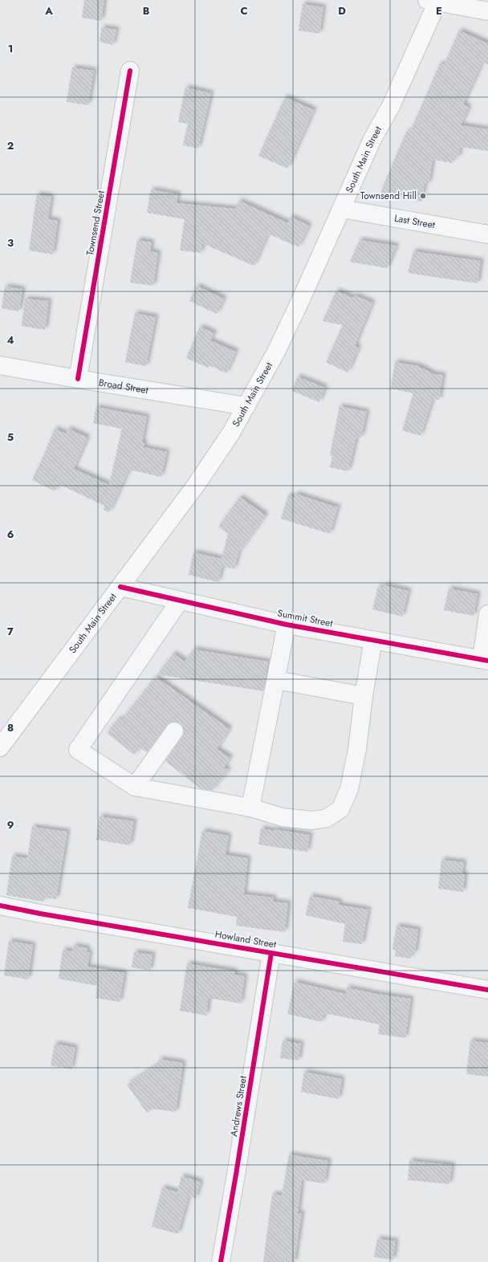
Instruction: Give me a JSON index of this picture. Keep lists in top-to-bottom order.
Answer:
{
  "streets": {
    "main road": ["South Main Street"],
    "street": [
      "Last Street",
      "Townsend Street",
      "Broad Street",
      "Summit Street",
      "Howland Street",
      "Andrews Street"
    ]
  },
  "crossings": [
    ["South Main Street", "Last Street"],
    ["South Main Street", "Broad Street"],
    ["South Main Street", "Summit Street"],
    ["Townsend Street", "Broad Street"],
    ["Howland Street", "Andrews Street"]
  ],
  "places": ["Townsend Hill"],
  "grid": {
    "columns": [
      "A",
      "B",
      "C",
      "D",
      "E"
    ],
    "rows": [
      "1",
      "2",
      "3",
      "4",
      "5",
      "6",
      "7",
      "8",
      "9"
    ]
  }
}
